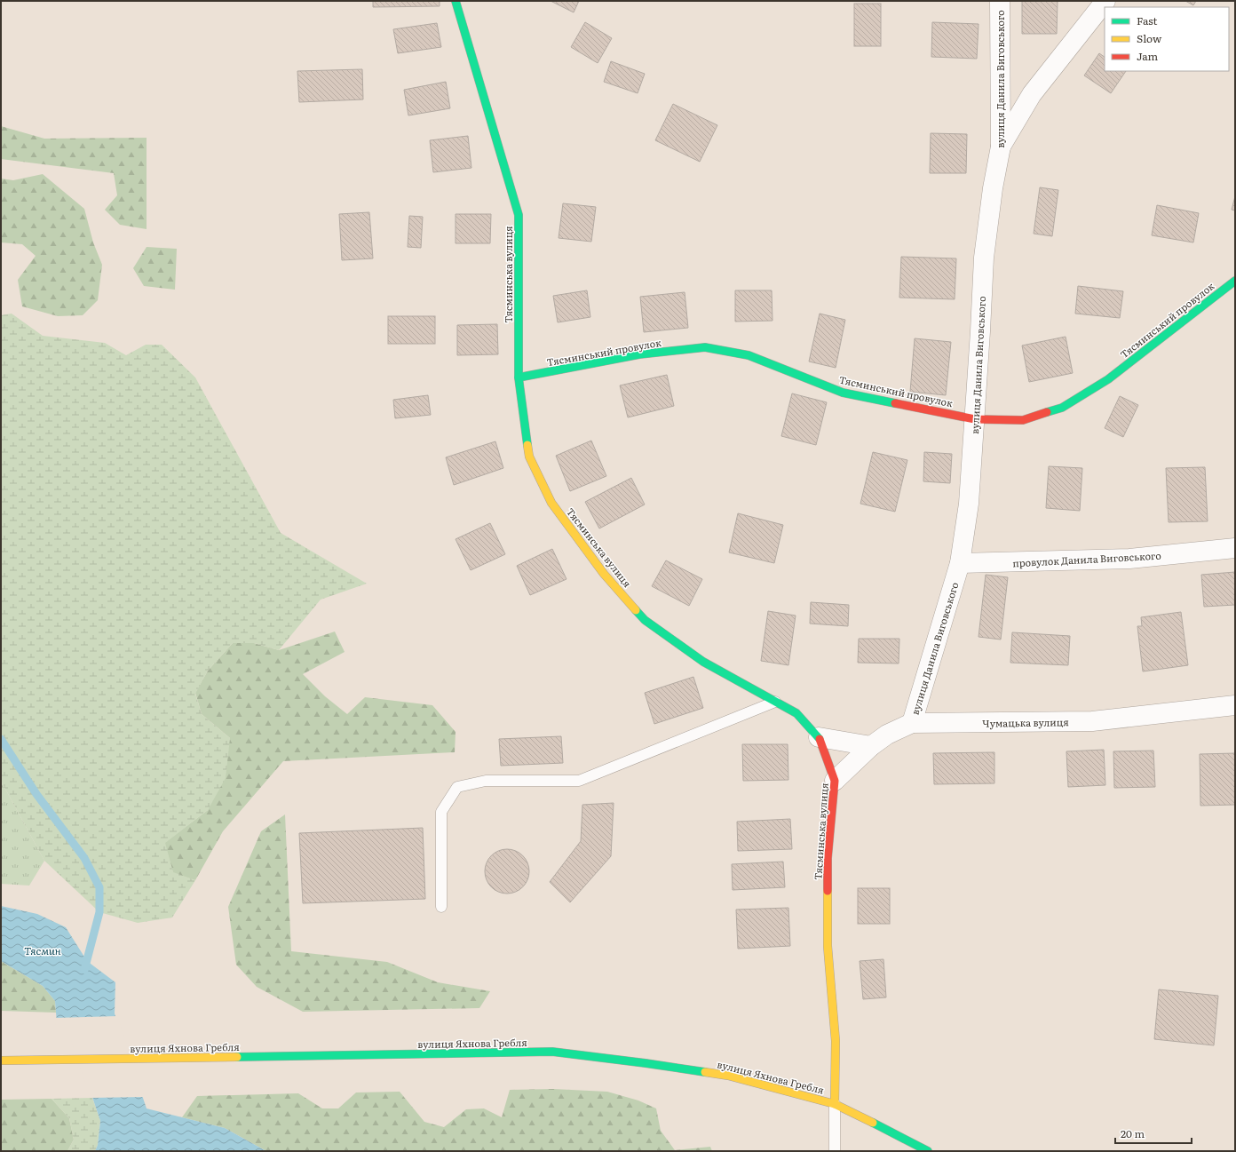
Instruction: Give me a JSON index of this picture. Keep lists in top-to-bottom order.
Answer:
{
  "streets": {
    "street": [
      "вулиця Данила Виговського",
      "Тясминська вулиця",
      "Тясминський провулок",
      "провулок Данила Виговського",
      "Чумацька вулиця",
      "вулиця Яхнова Гребля"
    ]
  },
  "crossings": [
    ["вулиця Данила Виговського", "Тясминський провулок"],
    ["вулиця Данила Виговського", "провулок Данила Виговського"],
    ["вулиця Данила Виговського", "Чумацька вулиця"],
    ["Тясминська вулиця", "Тясминський провулок"],
    ["Тясминська вулиця", "Чумацька вулиця"],
    ["Тясминська вулиця", "вулиця Яхнова Гребля"]
  ],
  "water": ["Тясмин"],
  "legend": ["Fast", "Slow", "Jam"],
  "scale_bar": "20 m"
}
